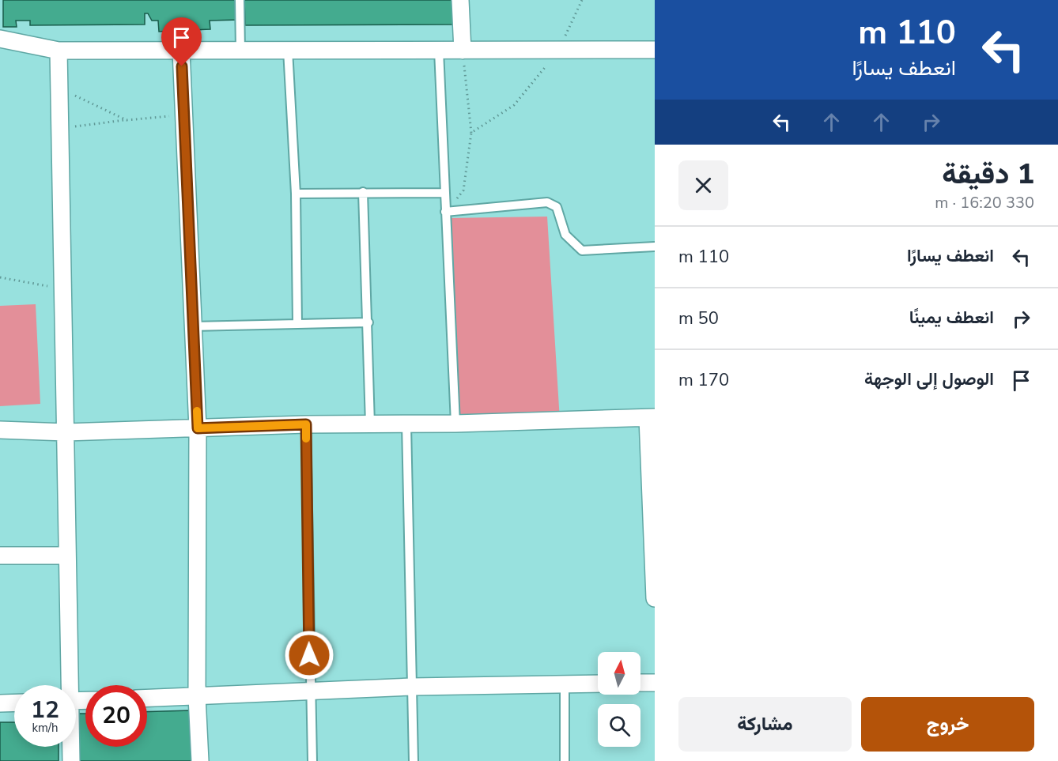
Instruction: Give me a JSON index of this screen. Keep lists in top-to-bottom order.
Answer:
{
  "north": "top",
  "page": {
    "turn": ["110 m", "انعطف يسارًا"],
    "heading": ["1 دقيقة", "330 m · 16:20"],
    "list": [
      {
        "name": "انعطف يسارًا",
        "value": "110 m"
      },
      {
        "name": "انعطف يمينًا",
        "value": "50 m"
      },
      {
        "name": "الوصول إلى الوجهة",
        "value": "170 m"
      }
    ],
    "speed": "12 km/h",
    "limit": "20",
    "buttons": ["خروج", "مشاركة"]
  }
}
